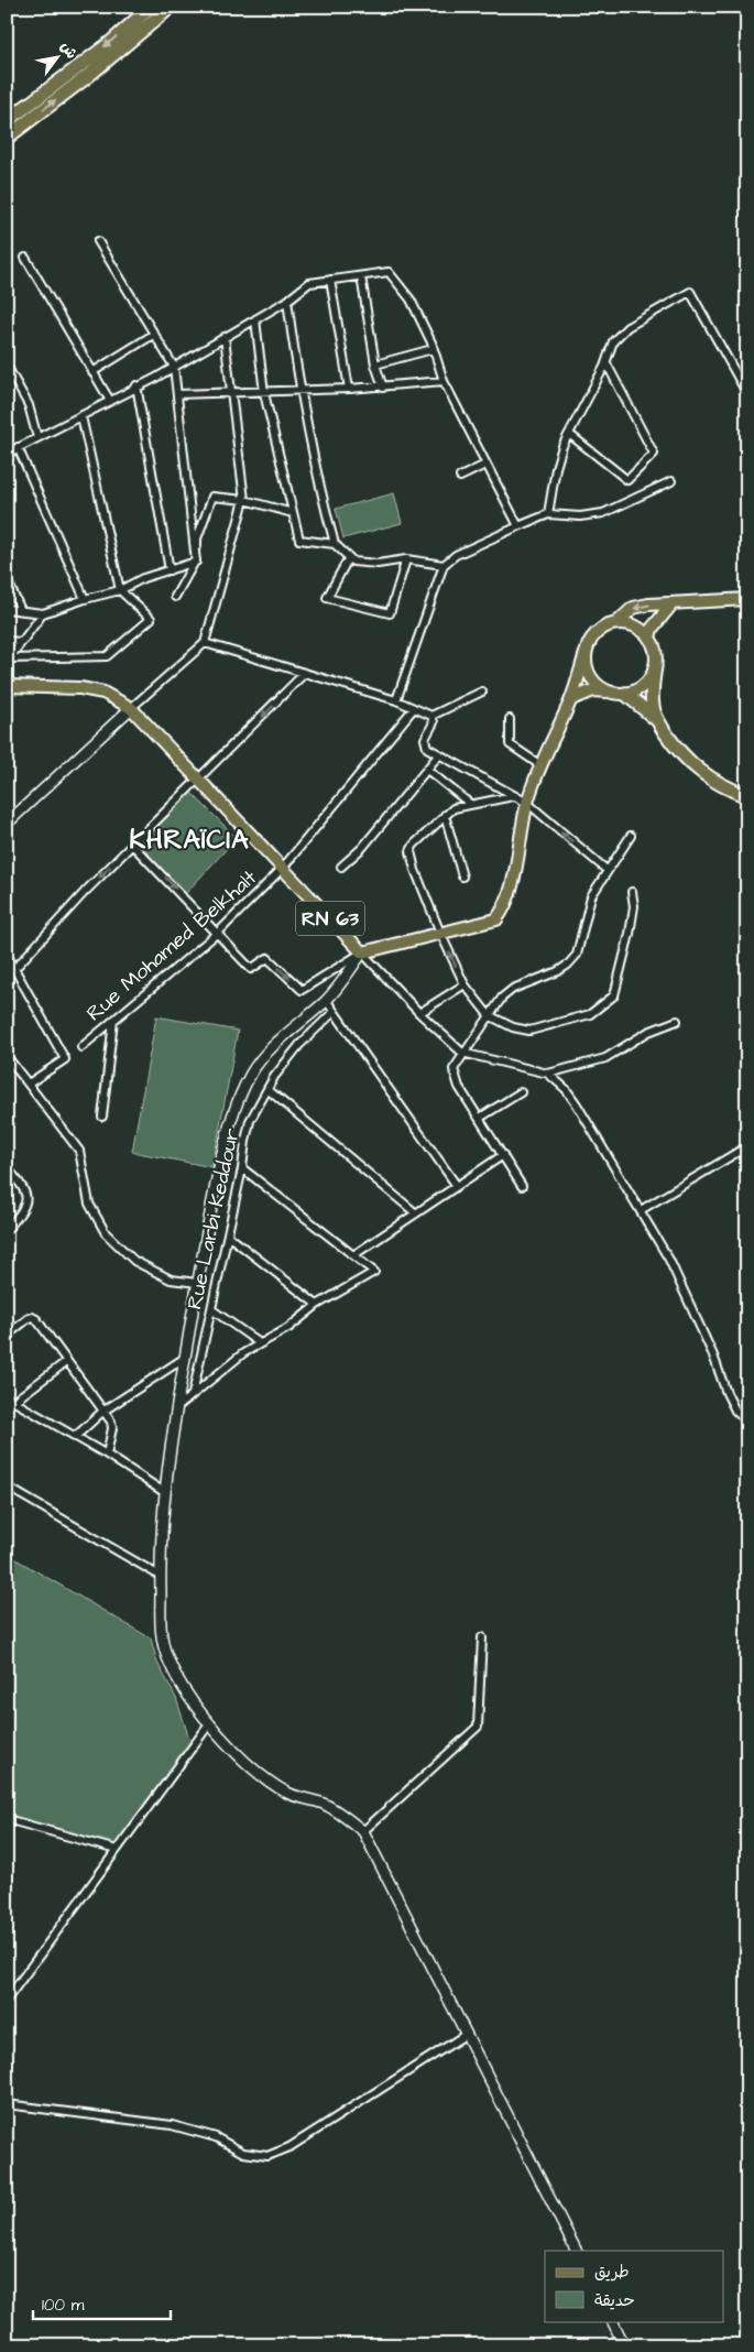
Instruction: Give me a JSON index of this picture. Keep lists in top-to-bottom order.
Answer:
{
  "streets": {
    "main road": ["RN 63"],
    "street": ["Rue Mohamed Belkhalt", "Rue Larbi Keddour"]
  },
  "crossings": [
    ["RN 63", "Rue Mohamed Belkhalt"]
  ],
  "districts": ["KHRAÏCIA"],
  "legend": ["طريق", "حديقة"],
  "scale_bar": "100 m",
  "north": "top right"
}
